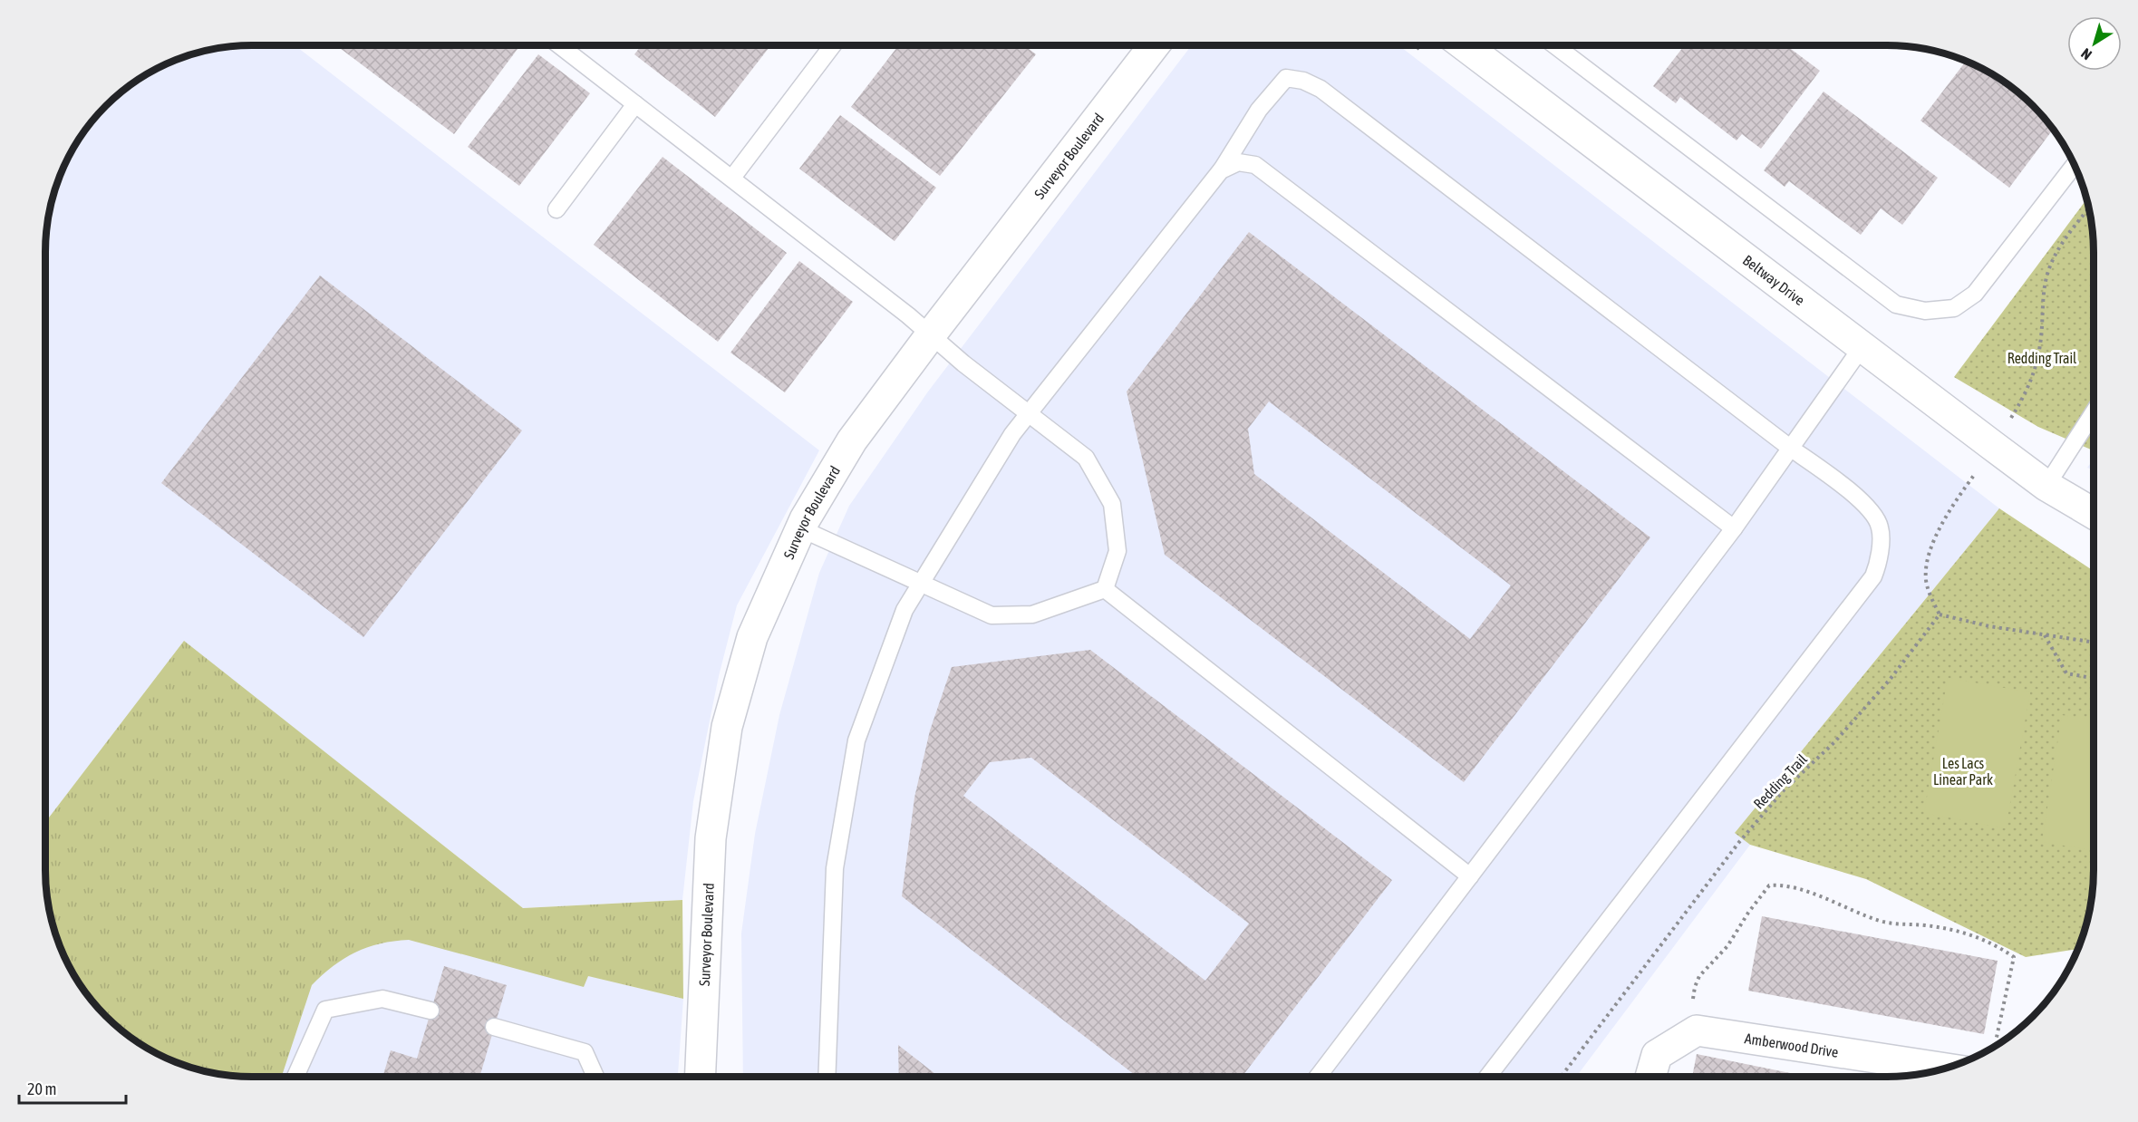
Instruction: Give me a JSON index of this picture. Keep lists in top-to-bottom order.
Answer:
{
  "streets": {
    "street": ["Surveyor Boulevard", "Beltway Drive", "Amberwood Drive"],
    "path": ["Redding Trail"]
  },
  "parks": ["Redding Trail", "Les Lacs Linear Park"],
  "scale_bar": "20 m",
  "north": "bottom left"
}
